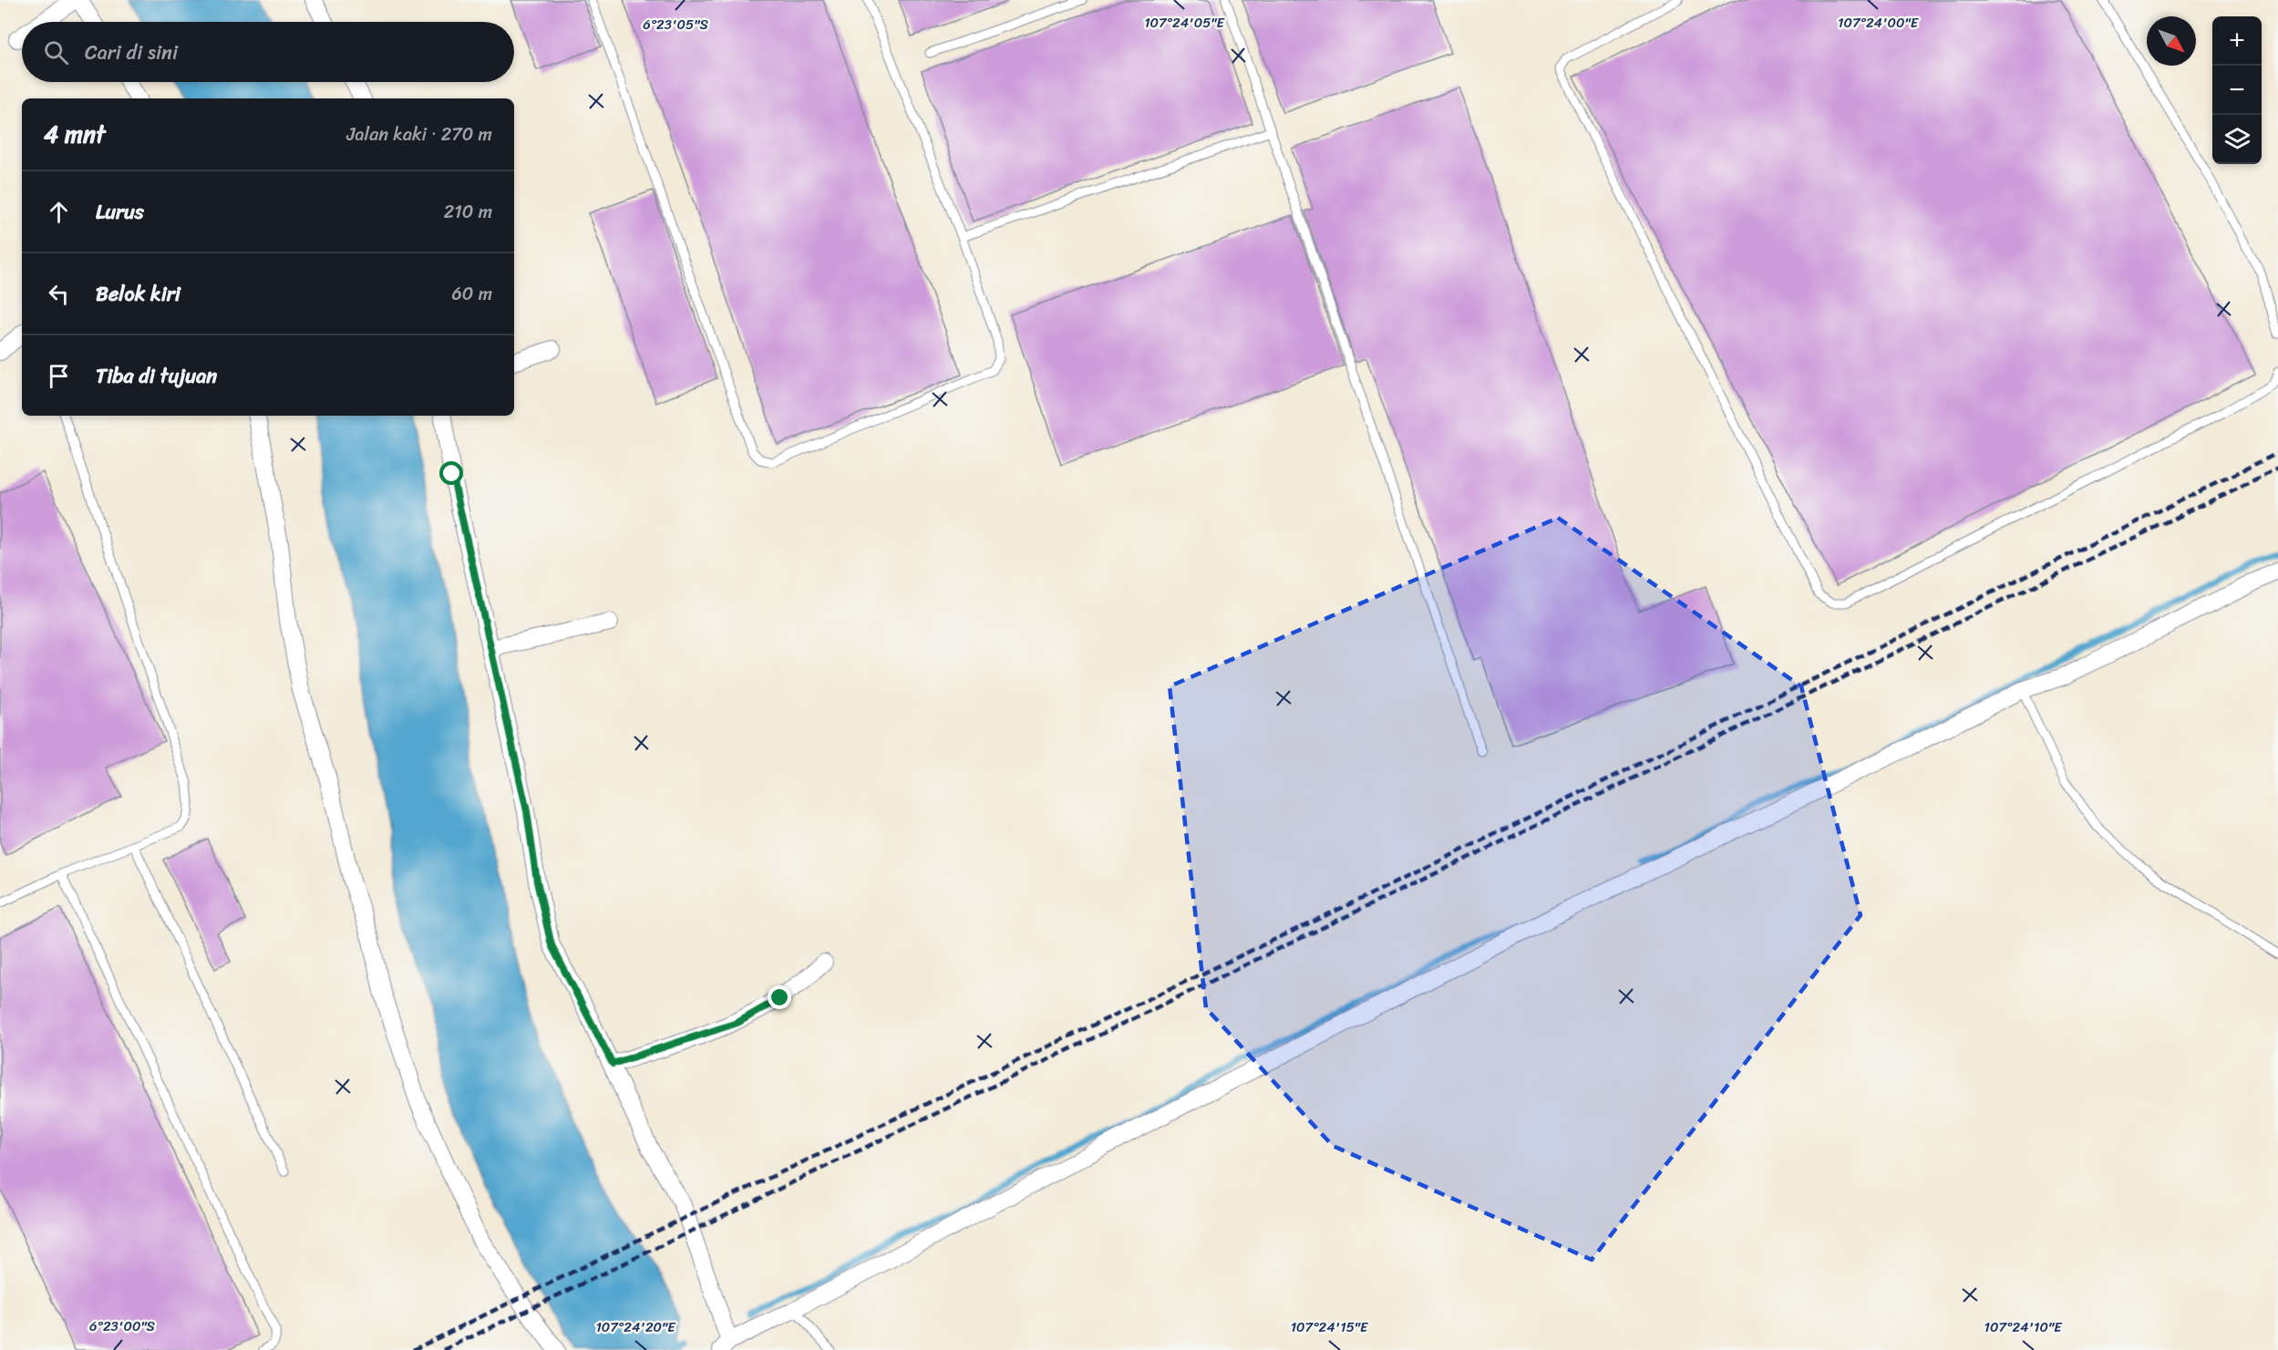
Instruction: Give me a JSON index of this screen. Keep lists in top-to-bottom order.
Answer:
{
  "north": "bottom right",
  "page": {
    "map_buttons": ["+", "−"],
    "search": "Cari di sini",
    "heading": ["4 mnt", "Jalan kaki · 270 m"],
    "list": [
      ["Lurus", "210 m"],
      ["Belok kiri", "60 m"],
      "Tiba di tujuan"
    ]
  },
  "coordinates": [
    "107°24'05\"E",
    "107°24'00\"E",
    "6°23'05\"S",
    "6°23'00\"S",
    "107°24'20\"E",
    "107°24'15\"E",
    "107°24'10\"E"
  ]
}
